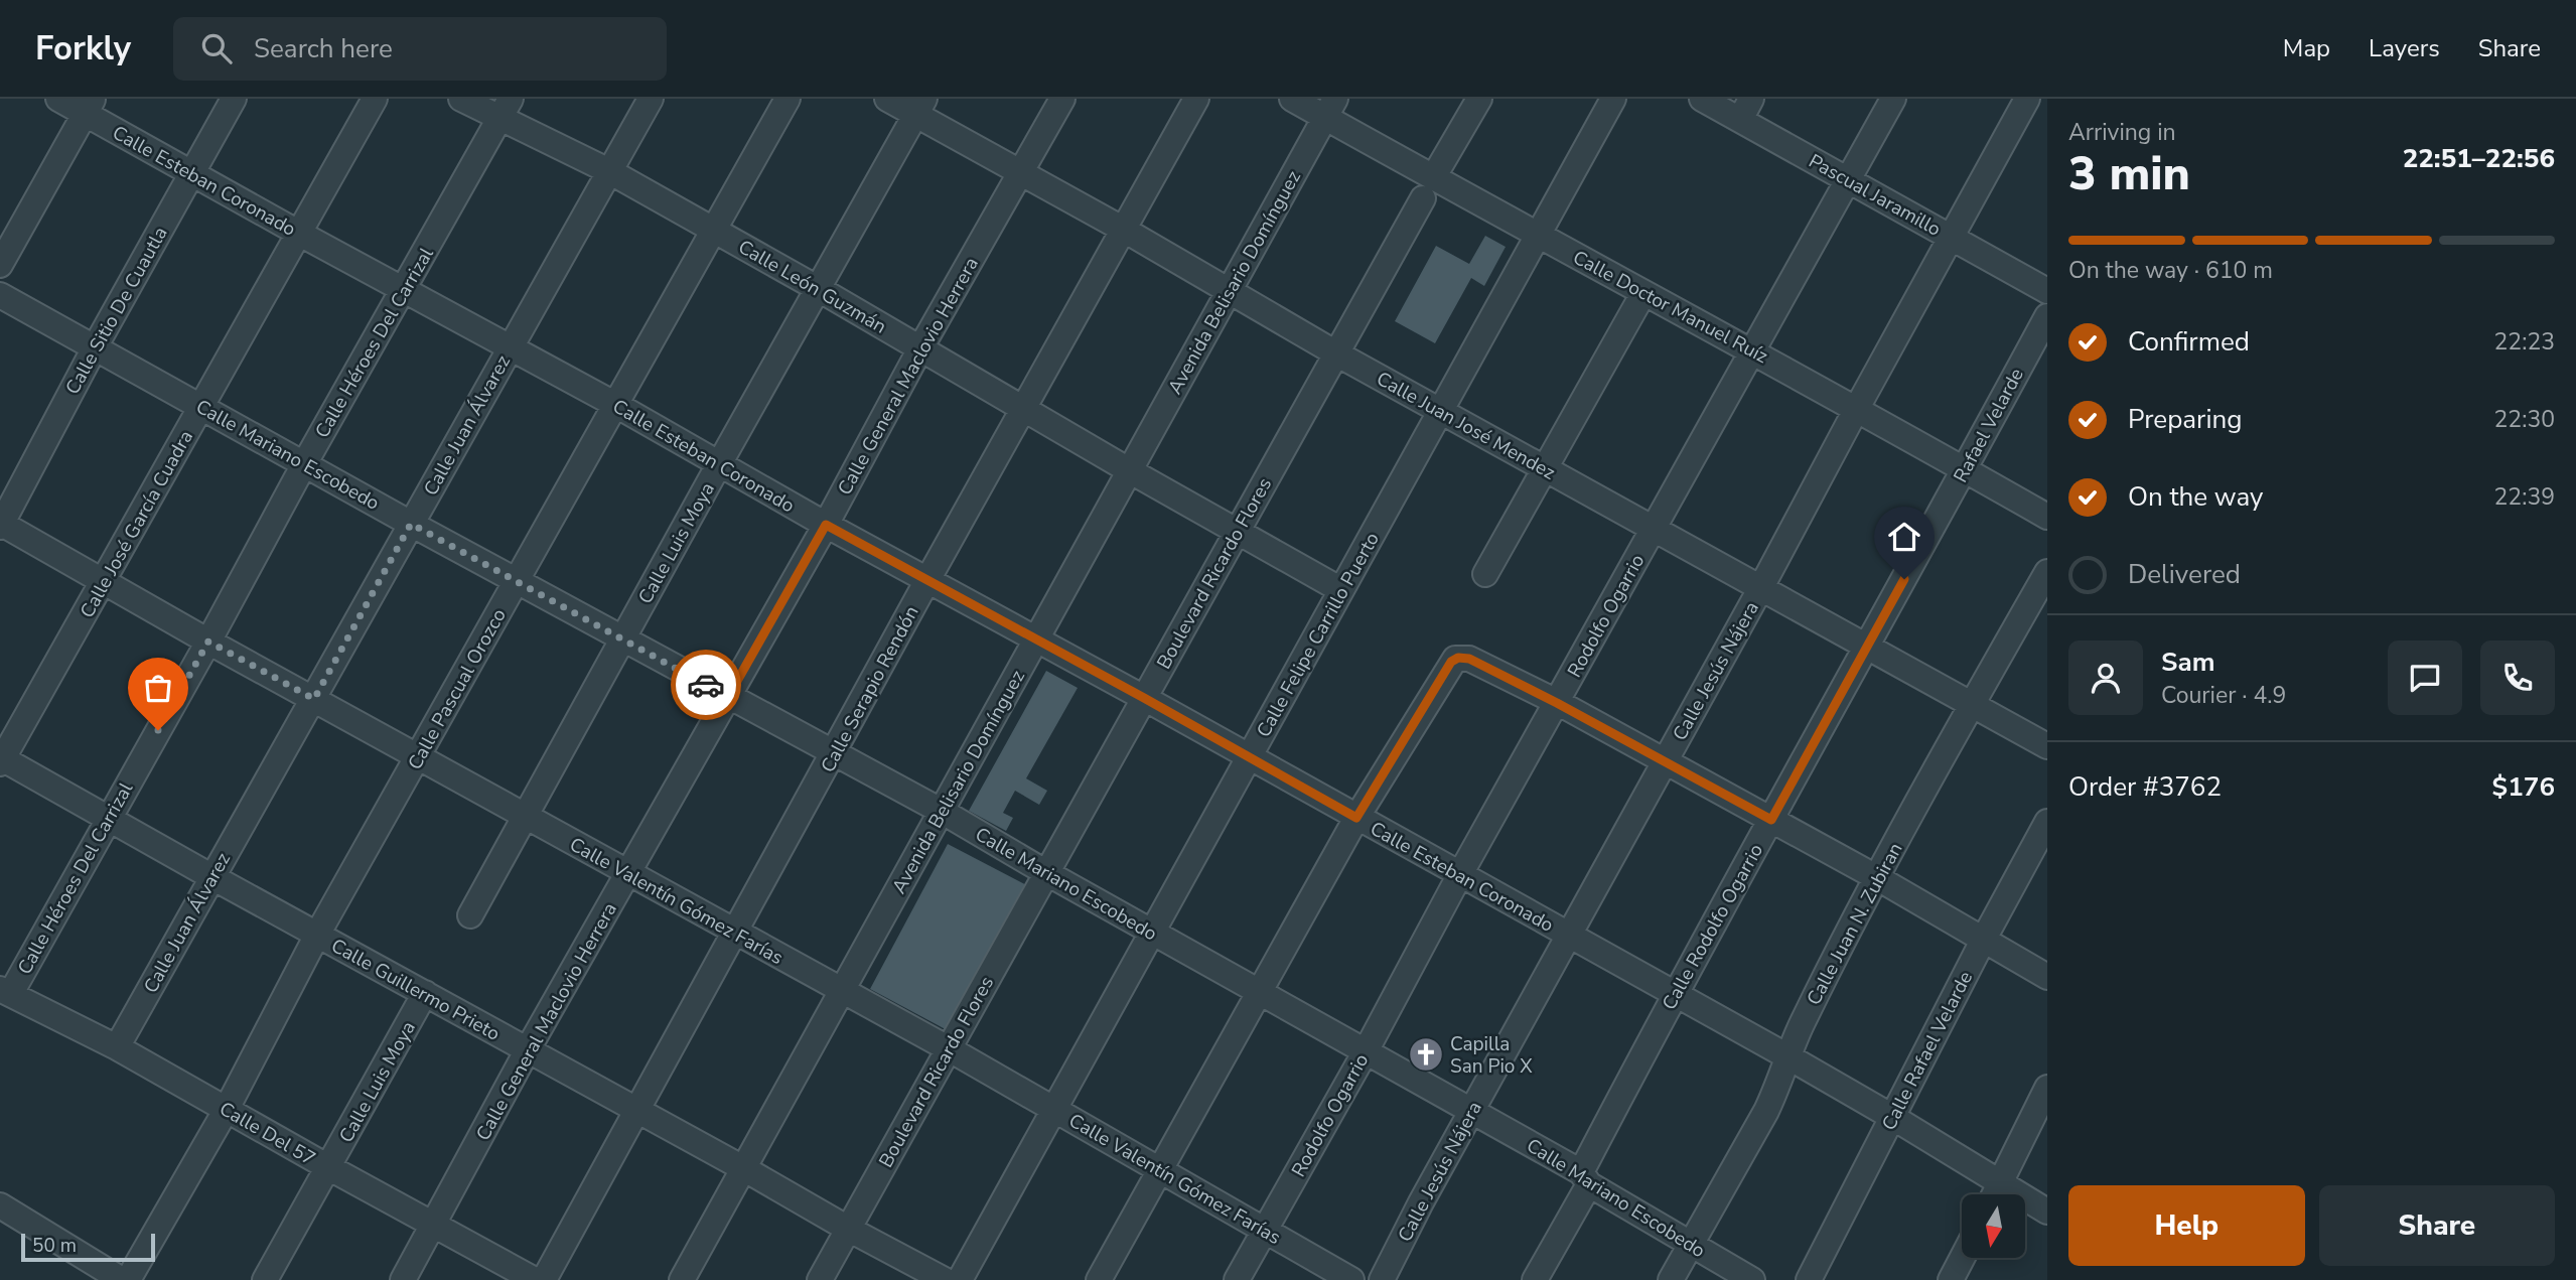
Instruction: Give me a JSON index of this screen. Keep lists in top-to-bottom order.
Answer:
{
  "streets": {
    "street": [
      "Calle Esteban Coronado",
      "Pascual Jaramillo",
      "Avenida Belisario Domínguez",
      "Calle León Guzmán",
      "Calle Doctor Manuel Ruíz",
      "Calle Sitio De Cuautla",
      "Calle Héroes Del Carrizal",
      "Calle General Maclovio Herrera",
      "Calle Juan Álvarez",
      "Calle Juan José Mendez",
      "Rafael Velarde",
      "Calle Mariano Escobedo",
      "Calle José García Cuadra",
      "Calle Luis Moya",
      "Boulevard Ricardo Flores",
      "Rodolfo Ogarrio",
      "Calle Felipe Carrillo Puerto",
      "Calle Jesús Nájera",
      "Calle Pascual Orozco",
      "Calle Serapio Rendón",
      "Calle Valentín Gómez Farías",
      "Calle Juan N. Zubiran",
      "Calle Rodolfo Ogarrio",
      "Calle Guillermo Prieto",
      "Calle Rafael Velarde",
      "Calle Del 57"
    ]
  },
  "crossings": [
    ["Calle Esteban Coronado", "Avenida Belisario Domínguez"],
    ["Calle Esteban Coronado", "Calle Sitio De Cuautla"],
    ["Calle Esteban Coronado", "Calle Héroes Del Carrizal"],
    ["Calle Esteban Coronado", "Calle General Maclovio Herrera"],
    ["Calle Esteban Coronado", "Calle Juan Álvarez"],
    ["Calle Esteban Coronado", "Calle José García Cuadra"],
    ["Calle Esteban Coronado", "Calle Luis Moya"],
    ["Calle Esteban Coronado", "Boulevard Ricardo Flores"],
    ["Calle Esteban Coronado", "Rodolfo Ogarrio"],
    ["Calle Esteban Coronado", "Calle Felipe Carrillo Puerto"],
    ["Calle Esteban Coronado", "Calle Jesús Nájera"],
    ["Calle Esteban Coronado", "Calle Pascual Orozco"],
    ["Calle Esteban Coronado", "Calle Serapio Rendón"],
    ["Calle Esteban Coronado", "Calle Juan N. Zubiran"],
    ["Calle Esteban Coronado", "Calle Rodolfo Ogarrio"],
    ["Calle Esteban Coronado", "Calle Rafael Velarde"],
    ["Pascual Jaramillo", "Rodolfo Ogarrio"],
    ["Pascual Jaramillo", "Calle Jesús Nájera"],
    ["Avenida Belisario Domínguez", "Calle León Guzmán"],
    ["Avenida Belisario Domínguez", "Calle Doctor Manuel Ruíz"],
    ["Avenida Belisario Domínguez", "Calle Juan José Mendez"],
    ["Avenida Belisario Domínguez", "Calle Mariano Escobedo"],
    ["Avenida Belisario Domínguez", "Calle Valentín Gómez Farías"],
    ["Avenida Belisario Domínguez", "Calle Guillermo Prieto"],
    ["Calle León Guzmán", "Calle Héroes Del Carrizal"],
    ["Calle León Guzmán", "Calle General Maclovio Herrera"],
    ["Calle León Guzmán", "Calle Juan Álvarez"],
    ["Calle León Guzmán", "Calle Luis Moya"],
    ["Calle León Guzmán", "Boulevard Ricardo Flores"],
    ["Calle León Guzmán", "Calle Felipe Carrillo Puerto"],
    ["Calle León Guzmán", "Calle Pascual Orozco"],
    ["Calle León Guzmán", "Calle Serapio Rendón"],
    ["Calle Doctor Manuel Ruíz", "Rafael Velarde"],
    ["Calle Doctor Manuel Ruíz", "Rodolfo Ogarrio"],
    ["Calle Doctor Manuel Ruíz", "Calle Felipe Carrillo Puerto"],
    ["Calle Doctor Manuel Ruíz", "Calle Jesús Nájera"],
    ["Calle Sitio De Cuautla", "Calle Mariano Escobedo"],
    ["Calle Sitio De Cuautla", "Calle Valentín Gómez Farías"],
    ["Calle Héroes Del Carrizal", "Calle Mariano Escobedo"],
    ["Calle Héroes Del Carrizal", "Calle Valentín Gómez Farías"],
    ["Calle Héroes Del Carrizal", "Calle Guillermo Prieto"],
    ["Calle Héroes Del Carrizal", "Calle Del 57"],
    ["Calle General Maclovio Herrera", "Calle Juan José Mendez"],
    ["Calle General Maclovio Herrera", "Calle Mariano Escobedo"],
    ["Calle General Maclovio Herrera", "Calle Valentín Gómez Farías"],
    ["Calle General Maclovio Herrera", "Calle Guillermo Prieto"],
    ["Calle General Maclovio Herrera", "Calle Del 57"],
    ["Calle Juan Álvarez", "Calle Mariano Escobedo"],
    ["Calle Juan Álvarez", "Calle Valentín Gómez Farías"],
    ["Calle Juan Álvarez", "Calle Guillermo Prieto"],
    ["Calle Juan Álvarez", "Calle Del 57"],
    ["Calle Juan José Mendez", "Rafael Velarde"],
    ["Calle Juan José Mendez", "Calle Luis Moya"],
    ["Calle Juan José Mendez", "Boulevard Ricardo Flores"],
    ["Calle Juan José Mendez", "Rodolfo Ogarrio"],
    ["Calle Juan José Mendez", "Calle Felipe Carrillo Puerto"],
    ["Calle Juan José Mendez", "Calle Jesús Nájera"],
    ["Calle Juan José Mendez", "Calle Serapio Rendón"],
    ["Calle Juan José Mendez", "Calle Juan N. Zubiran"],
    ["Calle Juan José Mendez", "Calle Rodolfo Ogarrio"],
    ["Rafael Velarde", "Calle Rodolfo Ogarrio"],
    ["Calle Mariano Escobedo", "Calle José García Cuadra"],
    ["Calle Mariano Escobedo", "Calle Luis Moya"],
    ["Calle Mariano Escobedo", "Boulevard Ricardo Flores"],
    ["Calle Mariano Escobedo", "Rodolfo Ogarrio"],
    ["Calle Mariano Escobedo", "Calle Felipe Carrillo Puerto"],
    ["Calle Mariano Escobedo", "Calle Jesús Nájera"],
    ["Calle Mariano Escobedo", "Calle Pascual Orozco"],
    ["Calle Mariano Escobedo", "Calle Serapio Rendón"],
    ["Calle Mariano Escobedo", "Calle Juan N. Zubiran"],
    ["Calle Mariano Escobedo", "Calle Rodolfo Ogarrio"],
    ["Calle José García Cuadra", "Calle Valentín Gómez Farías"],
    ["Calle José García Cuadra", "Calle Guillermo Prieto"],
    ["Calle Luis Moya", "Calle Valentín Gómez Farías"],
    ["Calle Luis Moya", "Calle Guillermo Prieto"],
    ["Calle Luis Moya", "Calle Del 57"],
    ["Boulevard Ricardo Flores", "Calle Valentín Gómez Farías"],
    ["Boulevard Ricardo Flores", "Calle Guillermo Prieto"],
    ["Rodolfo Ogarrio", "Calle Valentín Gómez Farías"],
    ["Calle Felipe Carrillo Puerto", "Calle Valentín Gómez Farías"],
    ["Calle Pascual Orozco", "Calle Valentín Gómez Farías"],
    ["Calle Pascual Orozco", "Calle Guillermo Prieto"],
    ["Calle Pascual Orozco", "Calle Del 57"],
    ["Calle Serapio Rendón", "Calle Valentín Gómez Farías"],
    ["Calle Serapio Rendón", "Calle Guillermo Prieto"]
  ],
  "places": {
    "church": ["Capilla San Pio X"]
  },
  "scale_bar": "50 m",
  "north": "bottom",
  "page": {
    "header": "Forkly",
    "search": "Search here",
    "nav": ["Map", "Layers", "Share"],
    "heading": ["3 min", "Arriving in", "22:51–22:56"],
    "panel": [
      "Sam",
      "Courier · 4.9",
      "Order #3762",
      "$176"
    ],
    "bar": "On the way · 610 m",
    "list": [
      ["Confirmed", "22:23"],
      ["Preparing", "22:30"],
      ["On the way", "22:39"],
      "Delivered"
    ],
    "buttons": ["Help", "Share"],
    "scale": "50 m"
  }
}
